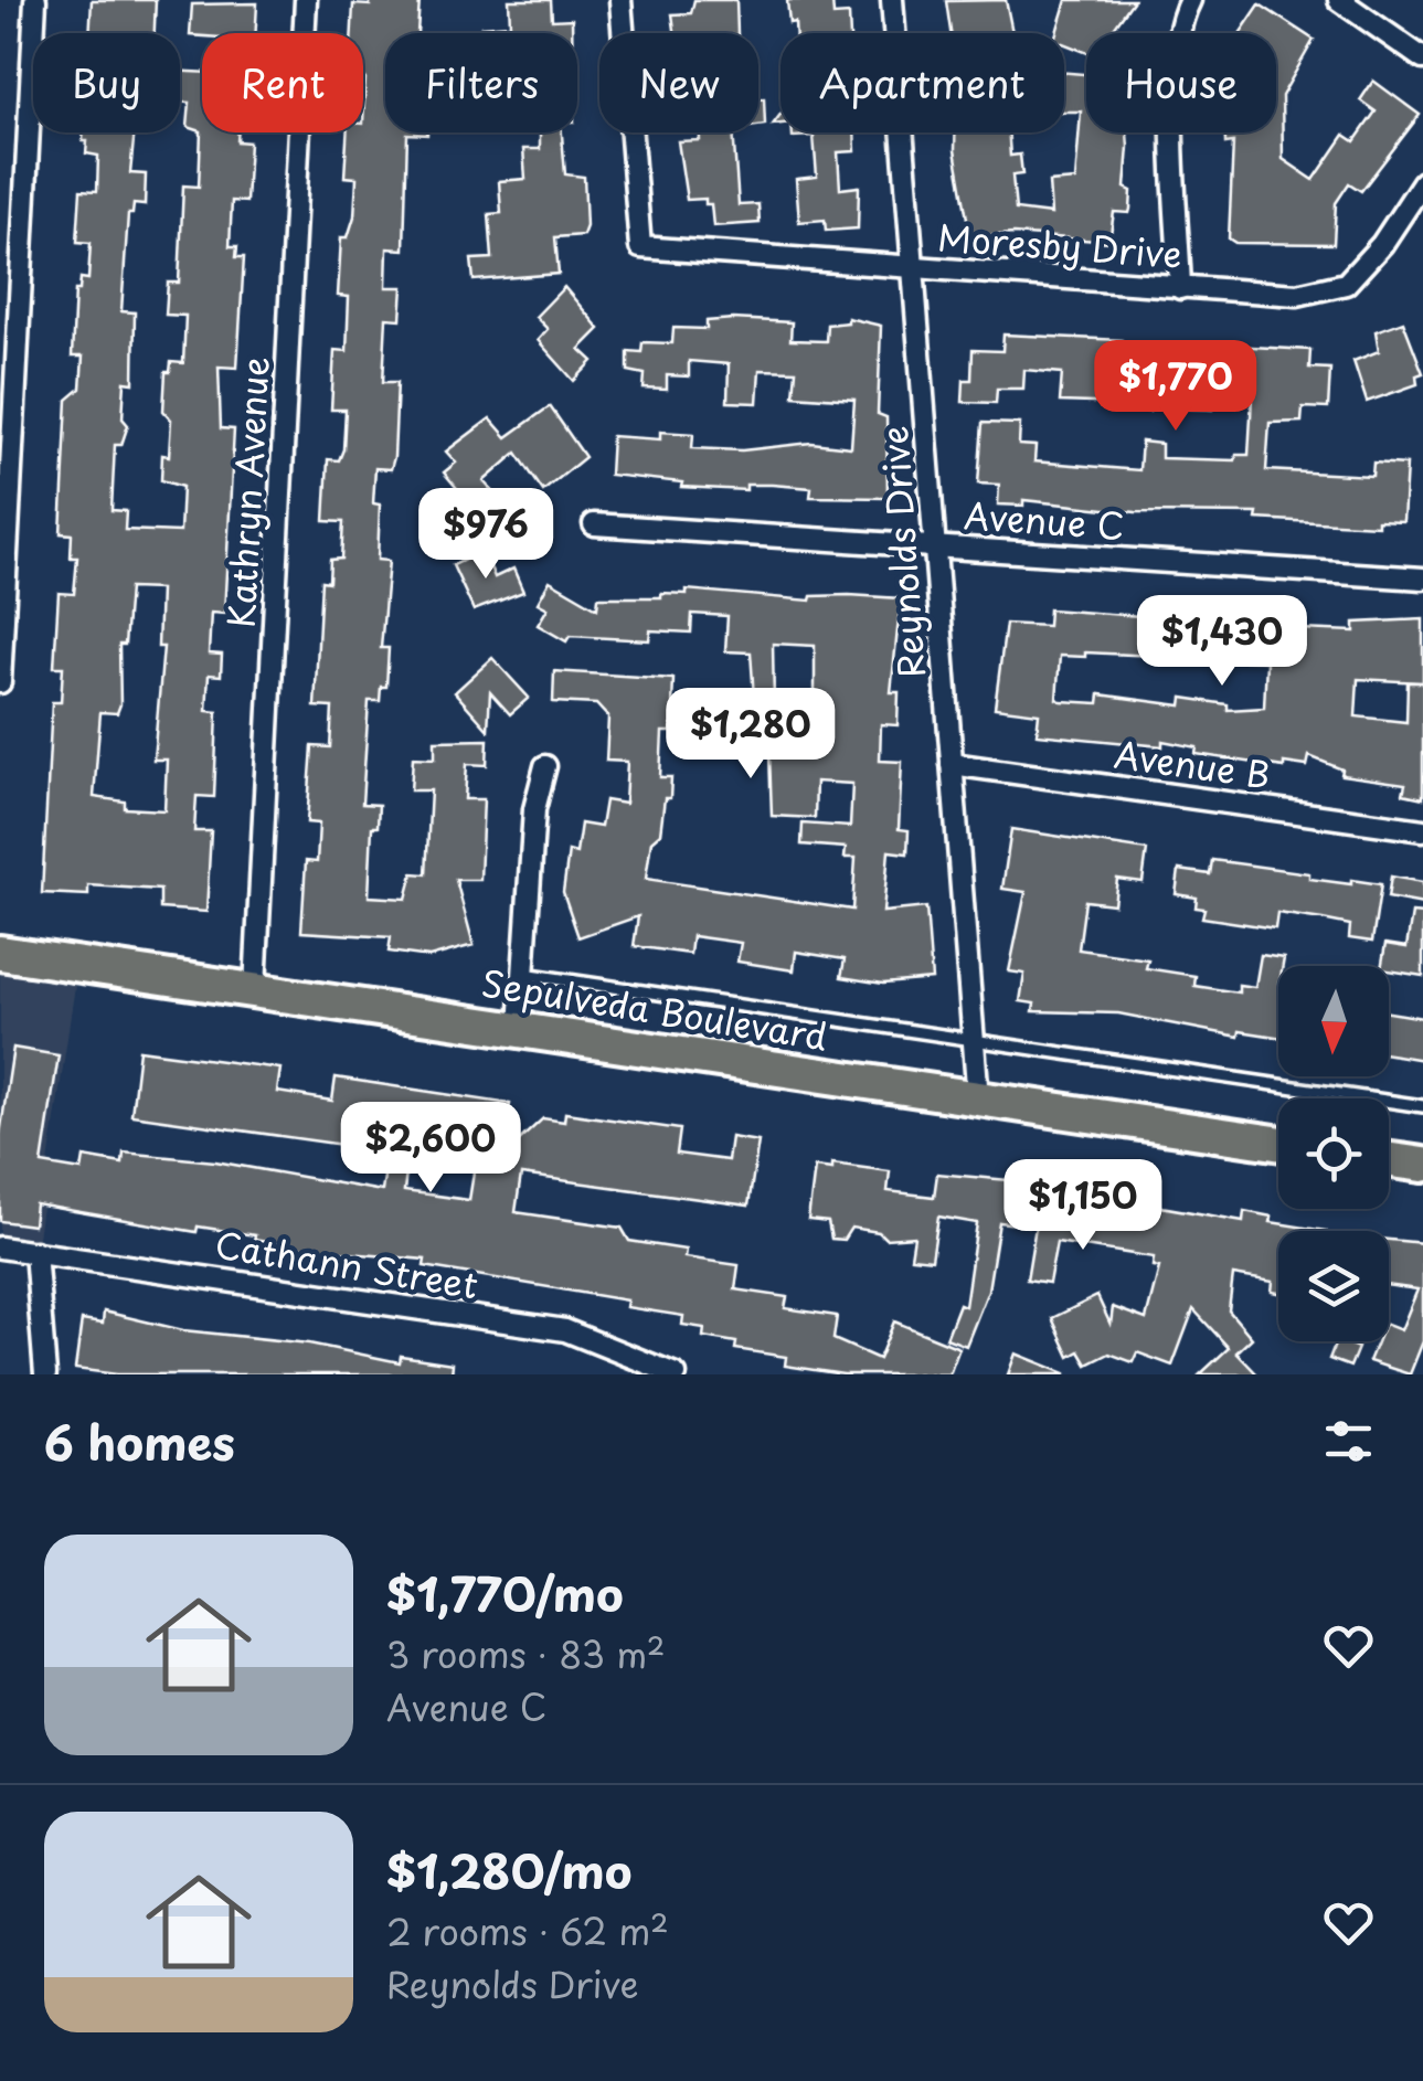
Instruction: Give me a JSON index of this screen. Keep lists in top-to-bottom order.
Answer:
{
  "streets": {
    "main road": ["Sepulveda Boulevard"],
    "street": [
      "Moresby Drive",
      "Kathryn Avenue",
      "Avenue C",
      "Reynolds Drive",
      "Avenue B",
      "Cathann Street"
    ]
  },
  "crossings": [
    ["Moresby Drive", "Reynolds Drive"],
    ["Kathryn Avenue", "Sepulveda Boulevard"],
    ["Avenue C", "Reynolds Drive"],
    ["Reynolds Drive", "Avenue B"],
    ["Reynolds Drive", "Sepulveda Boulevard"]
  ],
  "north": "bottom",
  "page": {
    "chip": [
      "Buy",
      "Rent",
      "Filters",
      "New",
      "Apartment",
      "House"
    ],
    "price": [
      "$1,770",
      "$976",
      "$1,430",
      "$1,280",
      "$2,600",
      "$1,150"
    ],
    "heading": "6 homes",
    "list": [
      {
        "name": "$1,770/mo",
        "note": "3 rooms · 83 m² · Avenue C"
      },
      {
        "name": "$1,280/mo",
        "note": "2 rooms · 62 m² · Reynolds Drive"
      }
    ]
  }
}
